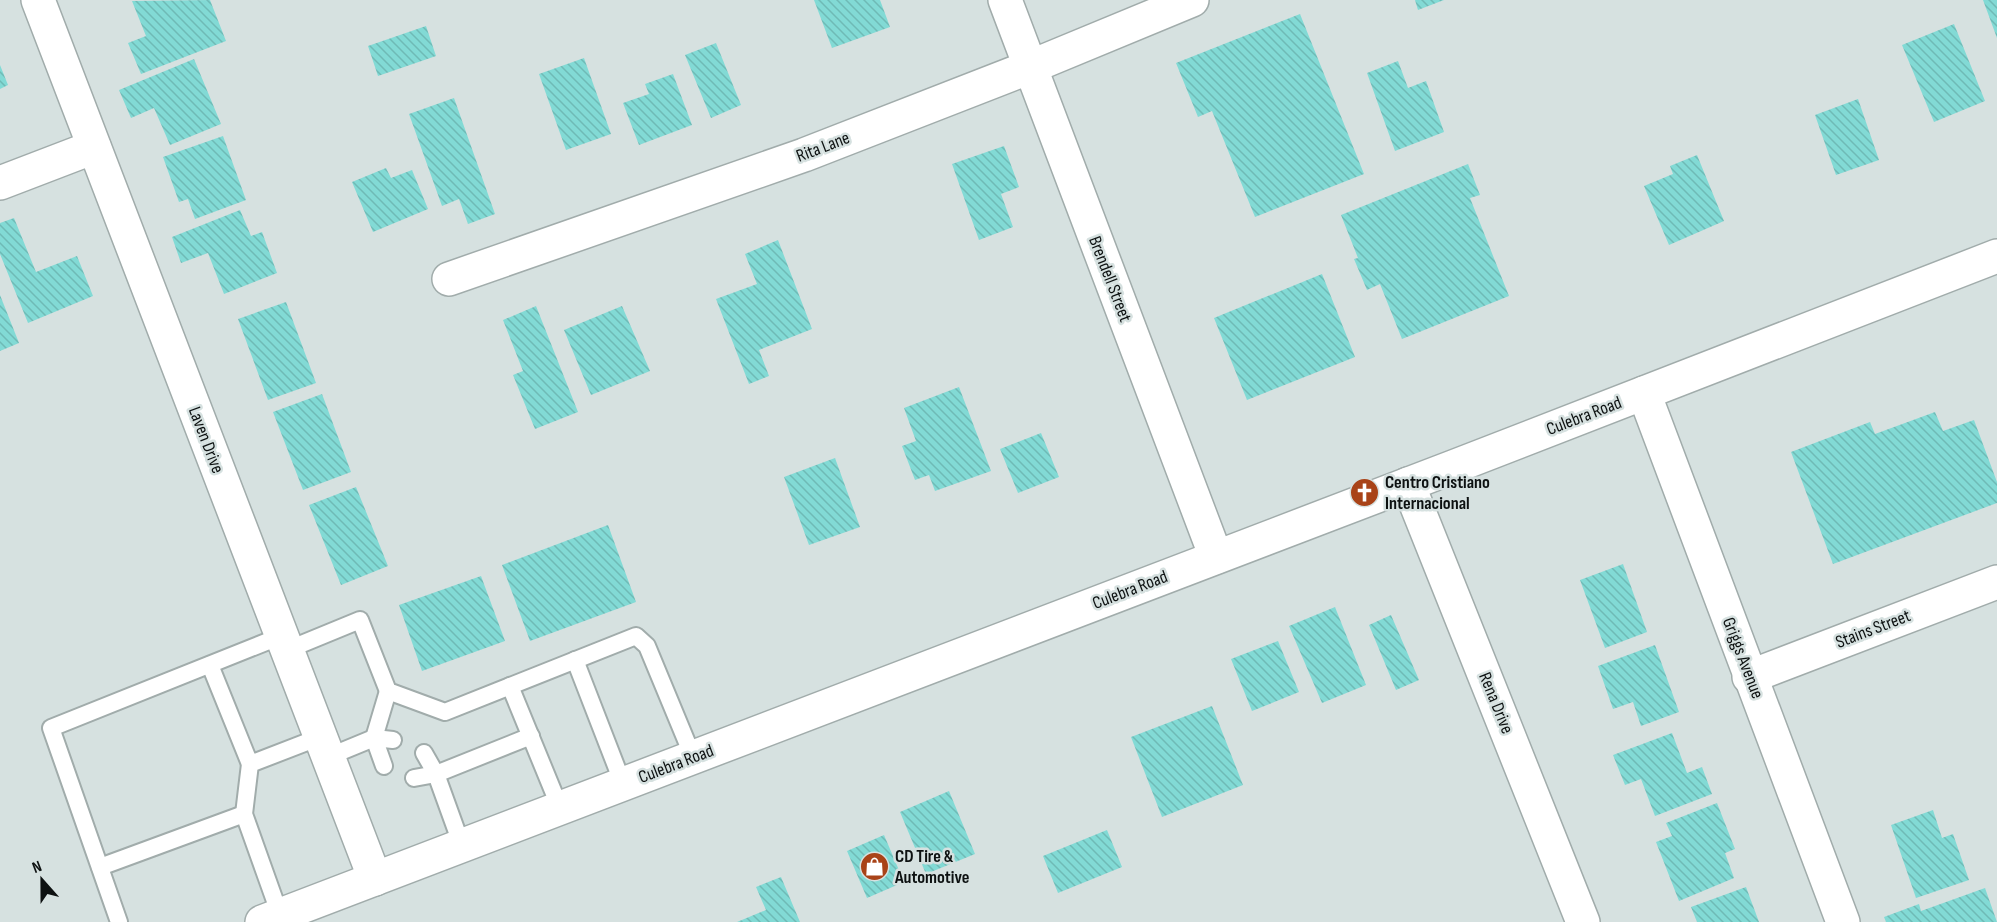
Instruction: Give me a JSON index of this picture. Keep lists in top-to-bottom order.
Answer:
{
  "streets": {
    "street": [
      "Rita Lane",
      "Brendell Street",
      "Culebra Road",
      "Laven Drive",
      "Stains Street",
      "Griggs Avenue",
      "Rena Drive"
    ]
  },
  "crossings": [
    ["Rita Lane", "Brendell Street"],
    ["Brendell Street", "Culebra Road"],
    ["Culebra Road", "Laven Drive"],
    ["Culebra Road", "Griggs Avenue"],
    ["Culebra Road", "Rena Drive"],
    ["Stains Street", "Griggs Avenue"]
  ],
  "places": {
    "church": ["Centro Cristiano Internacional"],
    "shop": ["CD Tire & Automotive"]
  },
  "north": "top"
}
